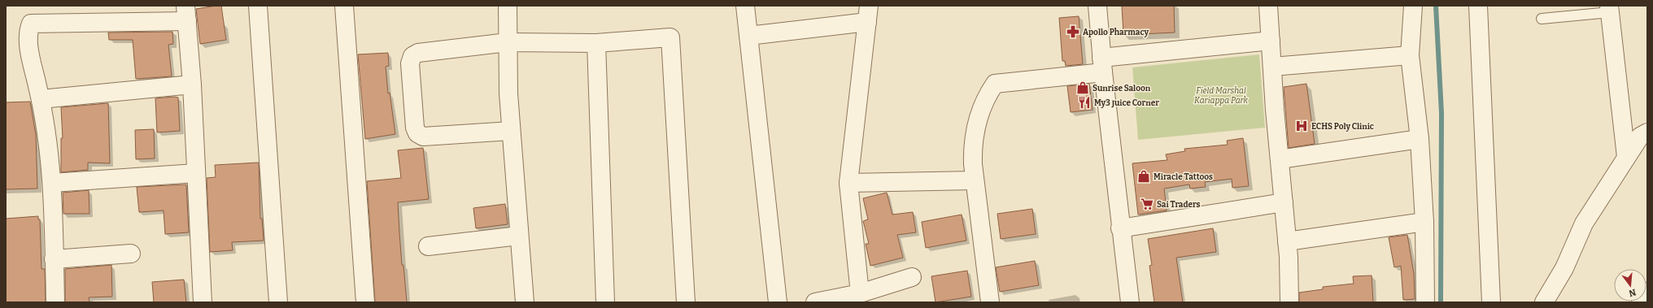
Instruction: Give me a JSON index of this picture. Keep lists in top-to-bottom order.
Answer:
{
  "parks": ["Field Marshal Kariappa Park"],
  "places": {
    "pharmacy": ["Apollo Pharmacy"],
    "shop": ["Sunrise Saloon", "Miracle Tattoos"],
    "restaurant": ["My3 Juice Corner"],
    "hospital": ["ECHS Poly Clinic"],
    "supermarket": ["Sai Traders"]
  },
  "north": "bottom"
}
